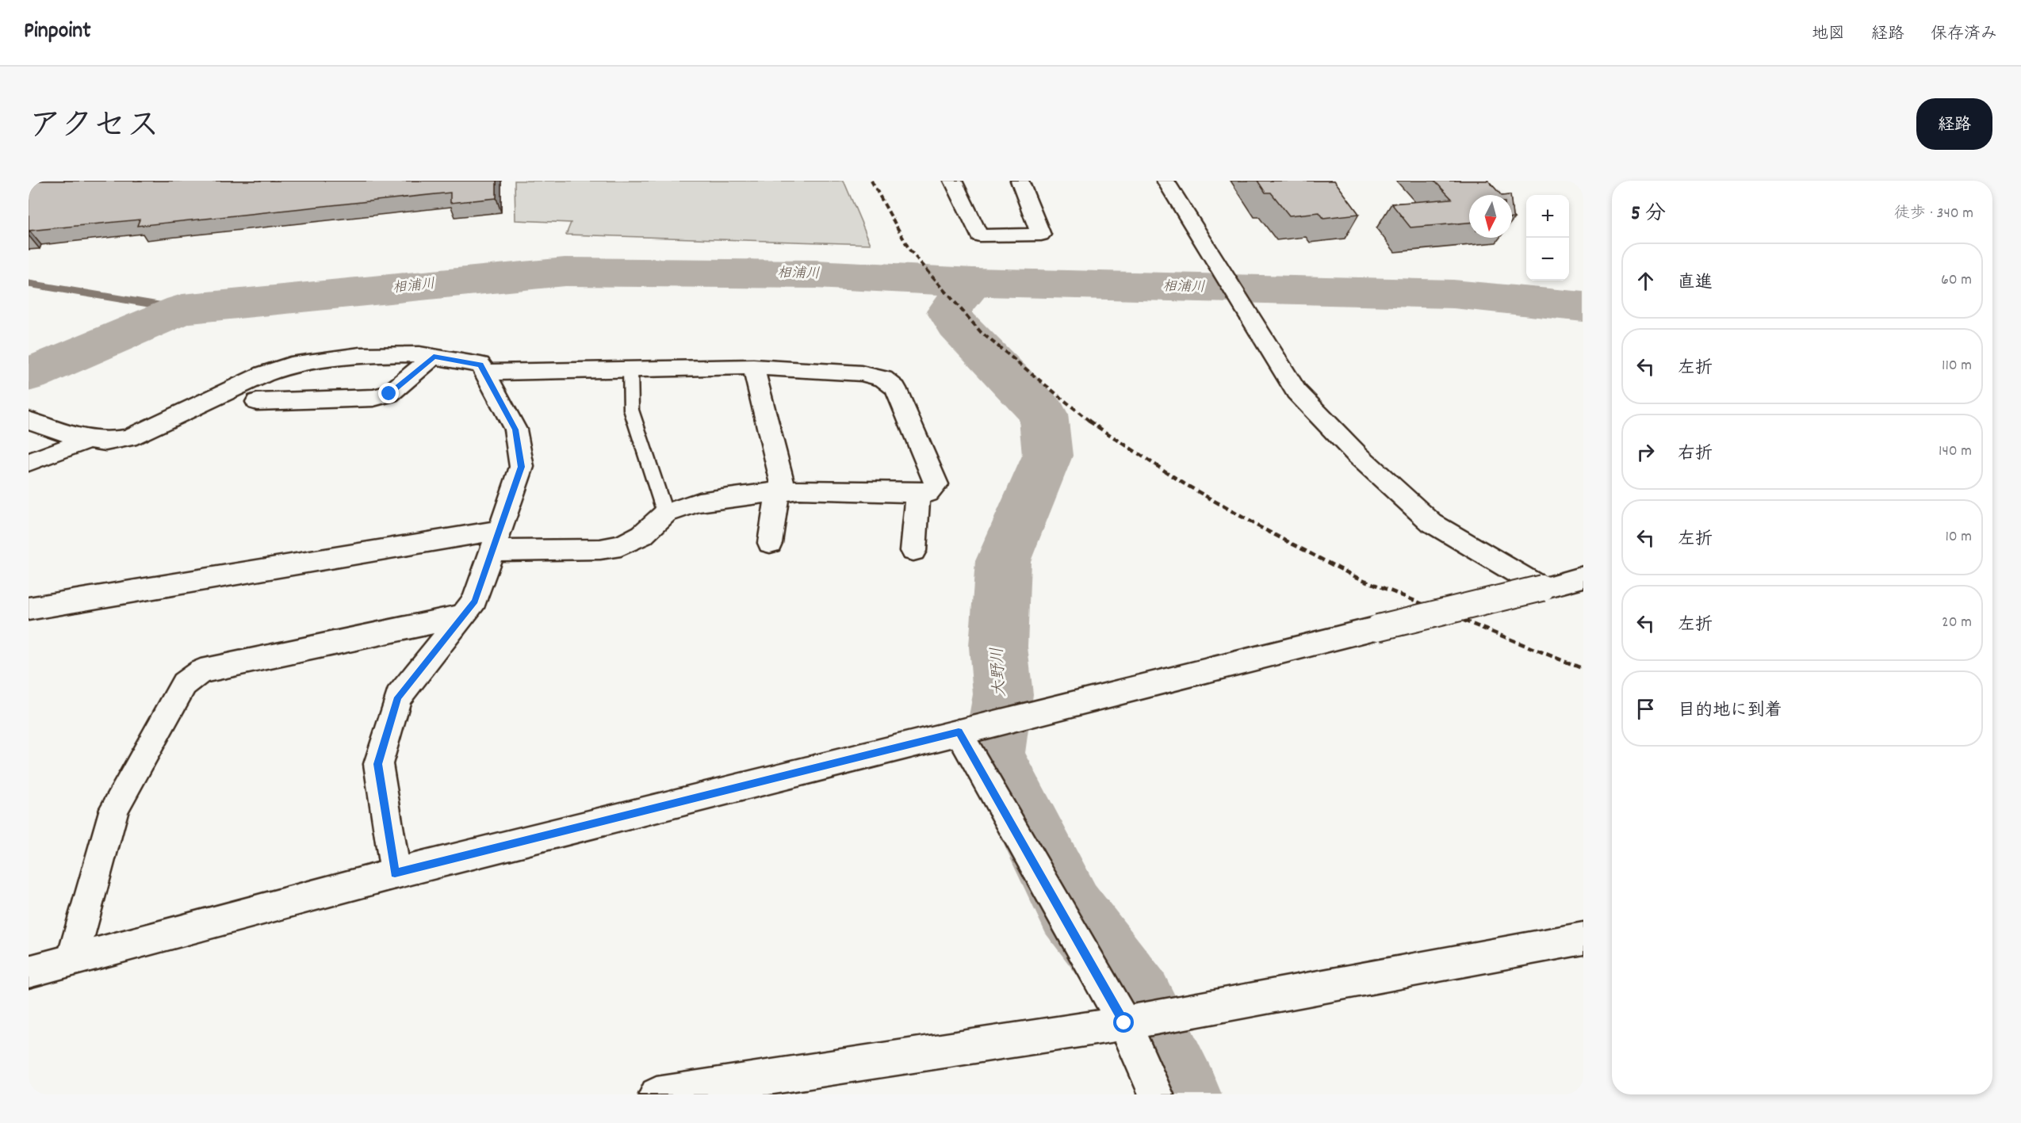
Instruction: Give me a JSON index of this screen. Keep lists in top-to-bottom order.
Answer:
{
  "water": ["相浦川", "大野川"],
  "north": "bottom",
  "page": {
    "header": "Pinpoint",
    "nav": ["地図", "経路", "保存済み"],
    "title": "アクセス",
    "buttons": "経路",
    "heading": ["5 分", "徒歩 · 340 m"],
    "map_buttons": ["+", "−"],
    "list": [
      ["直進", "60 m"],
      ["左折", "110 m"],
      ["右折", "140 m"],
      ["左折", "10 m"],
      ["左折", "20 m"],
      "目的地に到着"
    ]
  }
}
